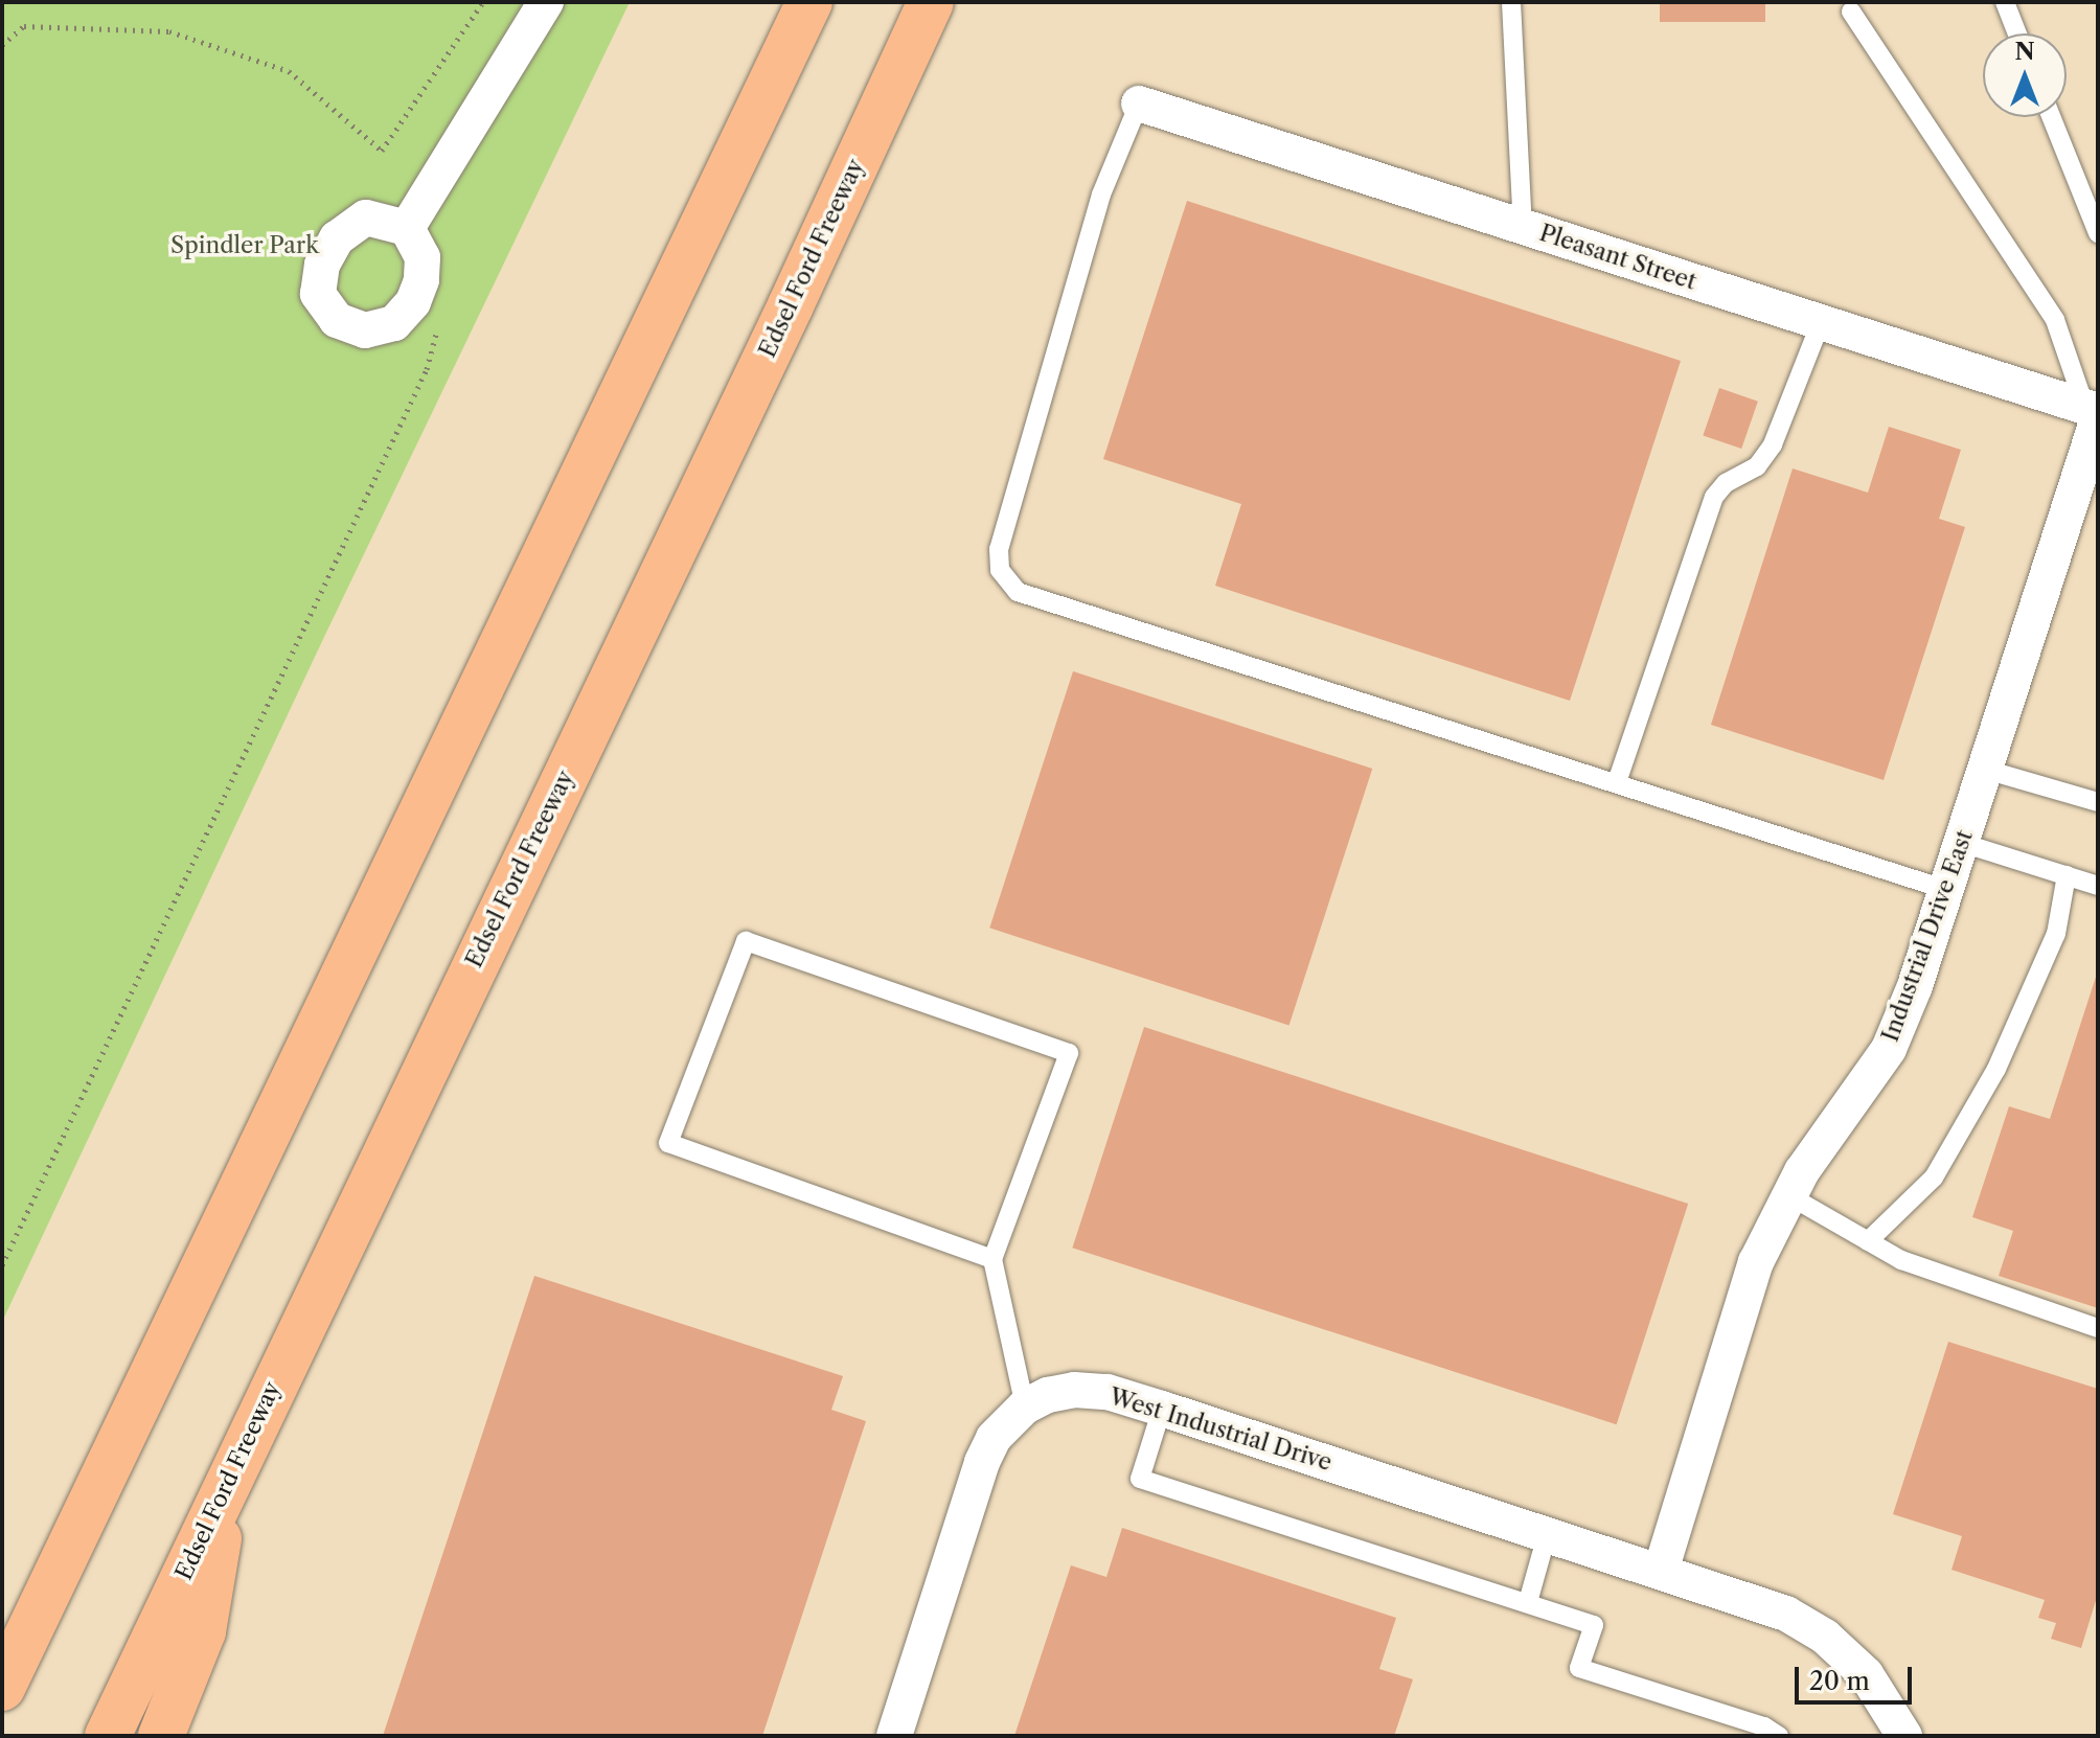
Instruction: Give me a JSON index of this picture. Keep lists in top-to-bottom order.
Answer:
{
  "streets": {
    "highway": ["Edsel Ford Freeway"],
    "street": ["Pleasant Street", "Industrial Drive East", "West Industrial Drive"]
  },
  "crossings": [
    ["Pleasant Street", "Industrial Drive East"],
    ["Industrial Drive East", "West Industrial Drive"]
  ],
  "parks": ["Spindler Park"],
  "scale_bar": "20 m",
  "north": "top"
}
